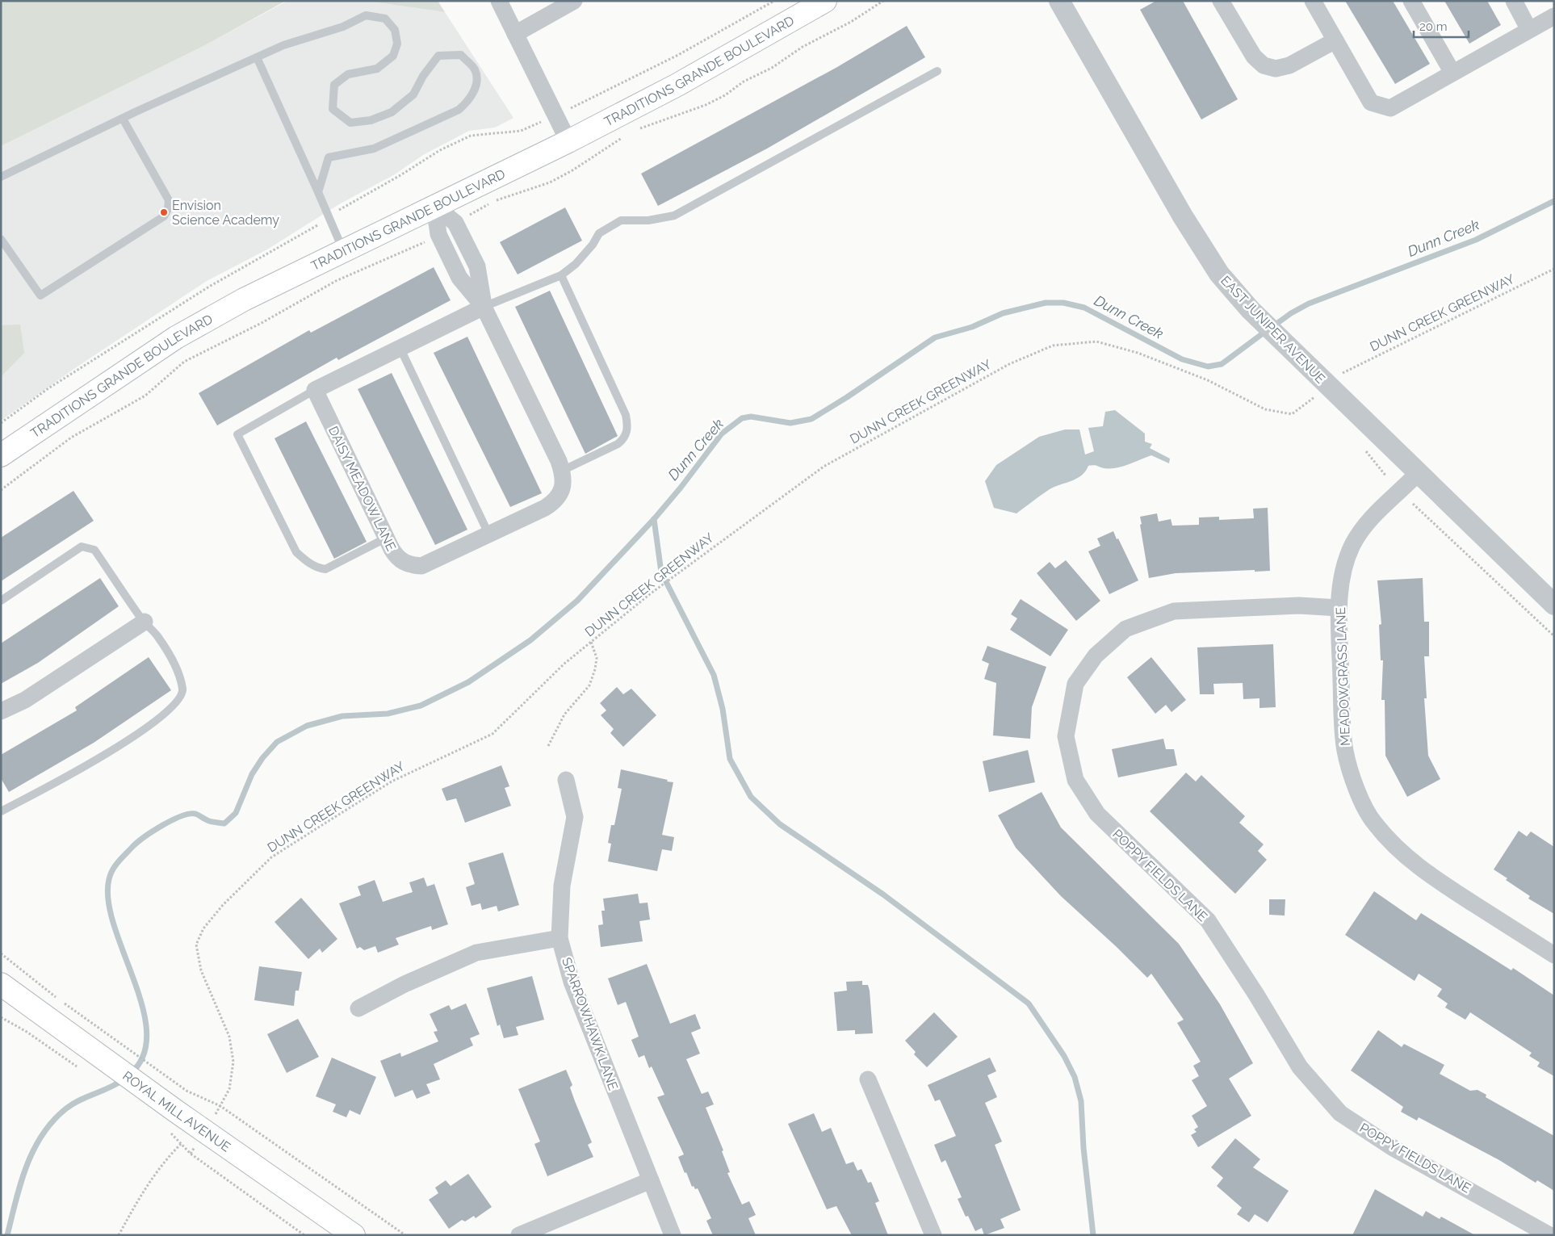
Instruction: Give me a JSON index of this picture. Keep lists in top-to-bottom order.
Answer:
{
  "streets": {
    "main road": ["TRADITIONS GRANDE BOULEVARD", "ROYAL MILL AVENUE"],
    "street": [
      "EAST JUNIPER AVENUE",
      "DAISY MEADOW LANE",
      "MEADOWGRASS LANE",
      "POPPY FIELDS LANE",
      "SPARROWHAWK LANE"
    ],
    "path": ["DUNN CREEK GREENWAY"]
  },
  "crossings": [
    ["TRADITIONS GRANDE BOULEVARD", "DAISY MEADOW LANE"],
    ["EAST JUNIPER AVENUE", "MEADOWGRASS LANE"],
    ["MEADOWGRASS LANE", "POPPY FIELDS LANE"]
  ],
  "water": ["Dunn Creek"],
  "places": ["Envision Science Academy"],
  "scale_bar": "20 m"
}
